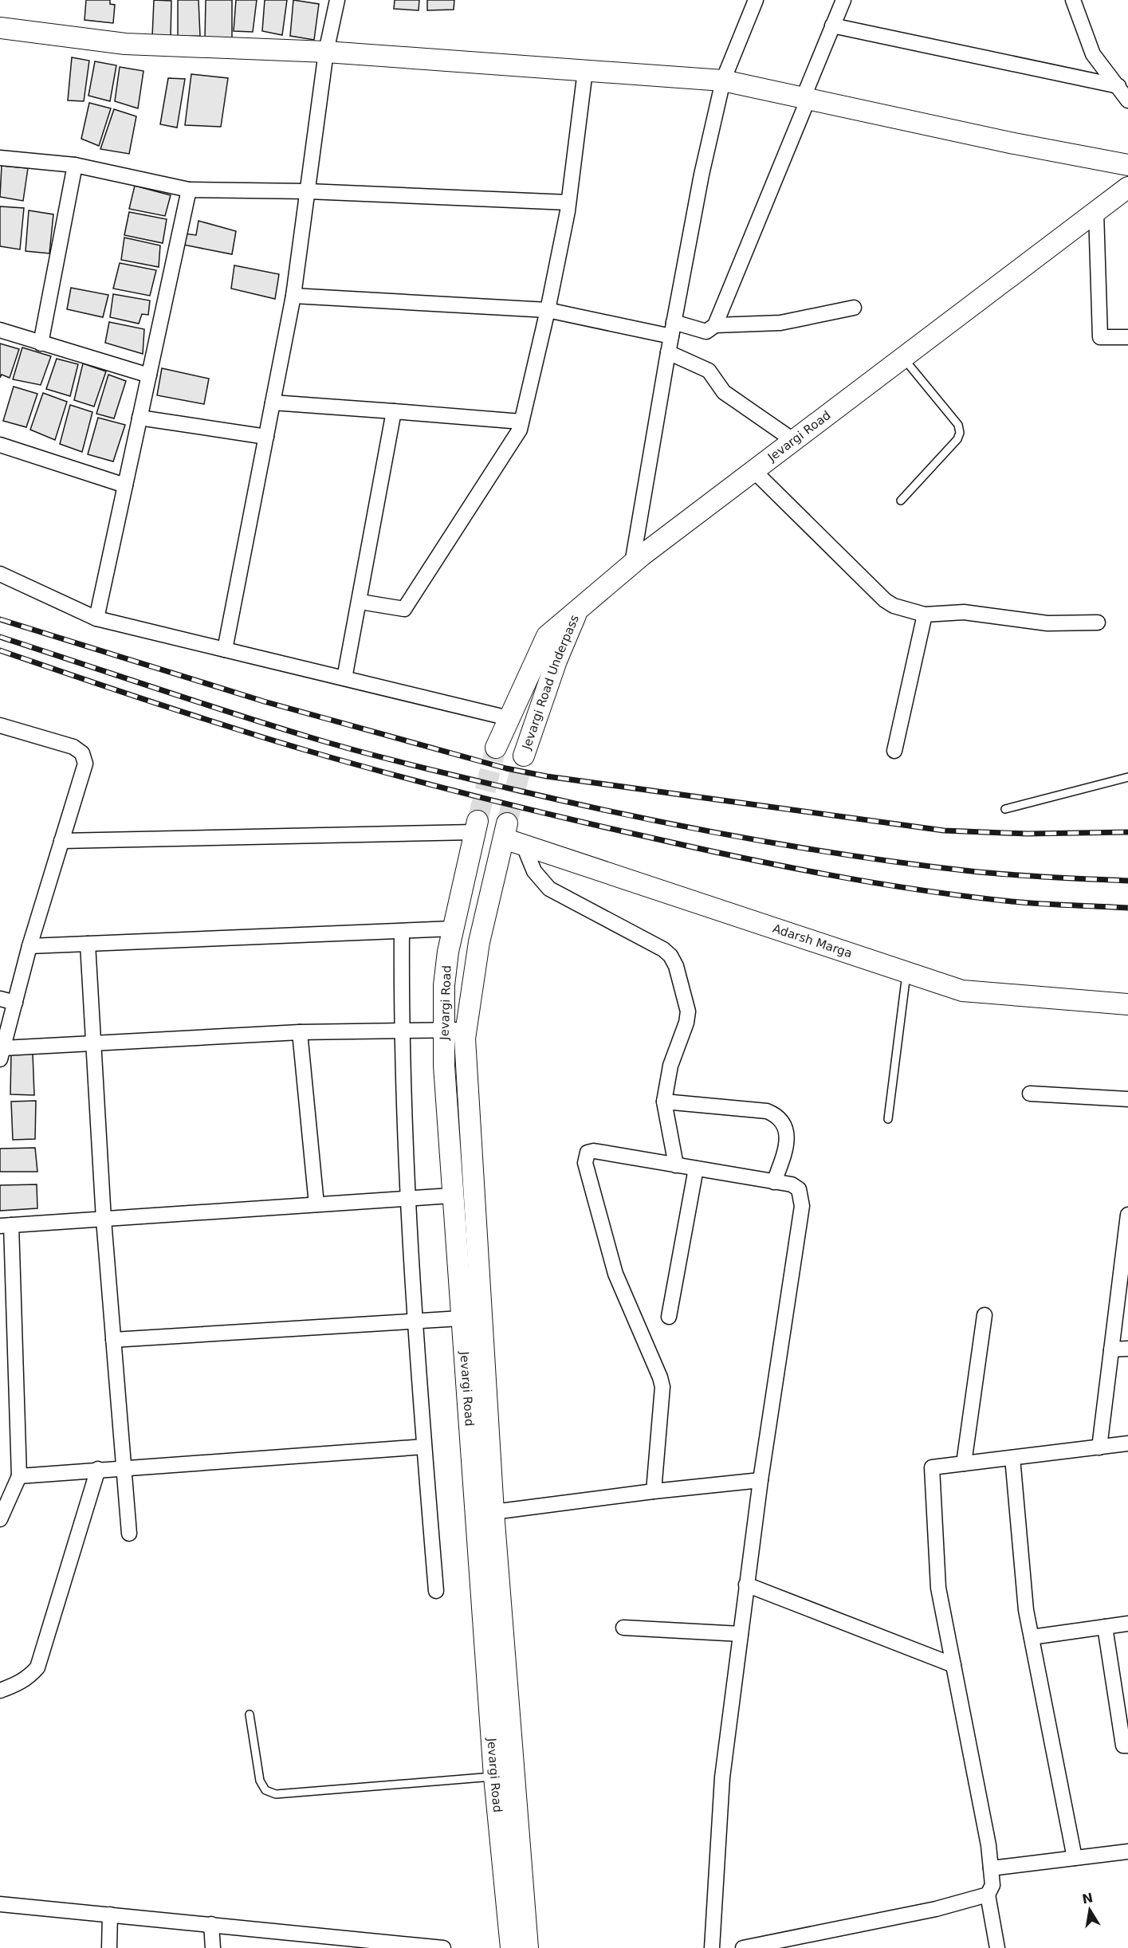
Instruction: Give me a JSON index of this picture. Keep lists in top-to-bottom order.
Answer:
{
  "streets": {
    "main road": ["Jevargi Road", "Jevargi Road Underpass", "Adarsh Marga"]
  },
  "crossings": [
    ["Jevargi Road", "Jevargi Road Underpass"]
  ],
  "north": "top"
}
